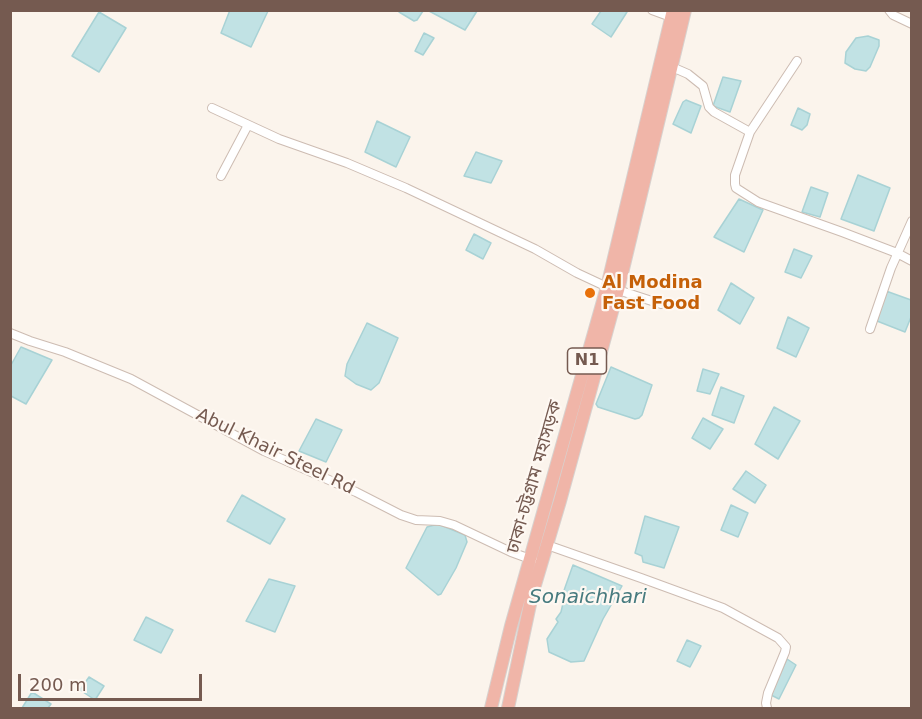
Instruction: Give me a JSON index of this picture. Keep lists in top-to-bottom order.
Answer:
{
  "streets": {
    "highway": ["N1", "ঢাকা-চট্টগ্রাম মহাসড়ক"],
    "street": ["Abul Khair Steel Rd"]
  },
  "crossings": [
    ["Abul Khair Steel Rd", "ঢাকা-চট্টগ্রাম মহাসড়ক"]
  ],
  "water": ["Sonaichhari"],
  "places": ["Al Modina Fast Food"],
  "scale_bar": "200 m"
}
